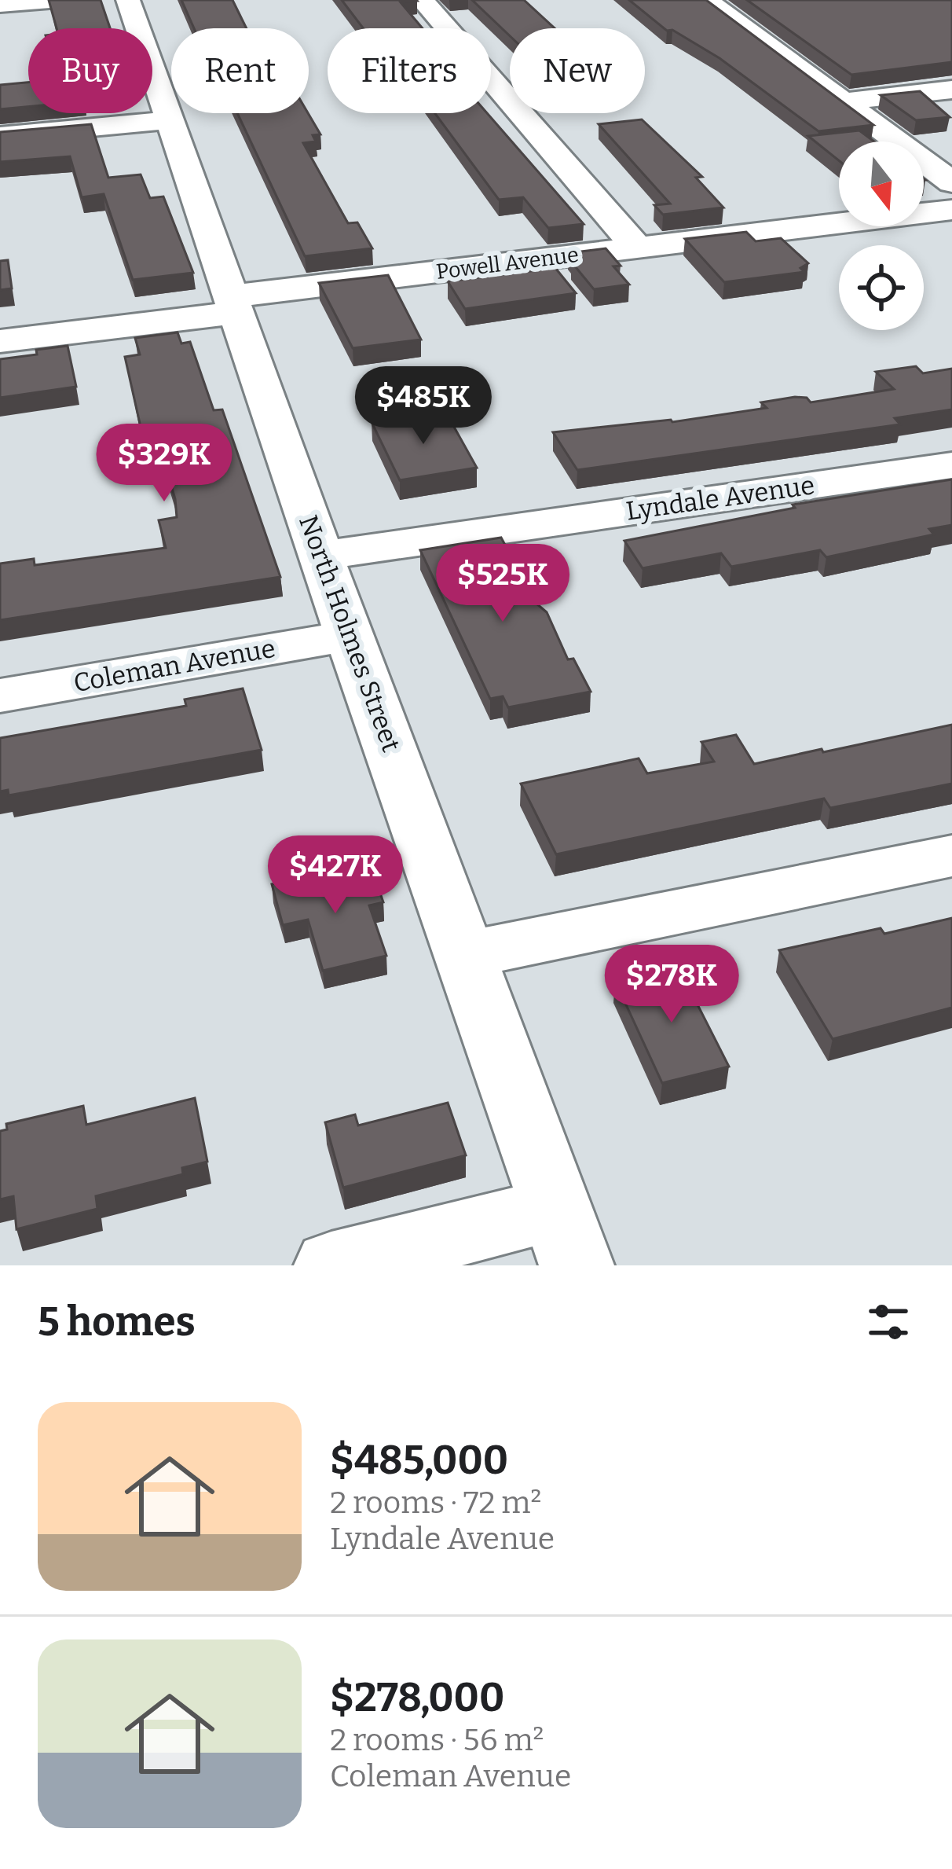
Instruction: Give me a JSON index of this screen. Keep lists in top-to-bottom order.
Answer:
{
  "streets": {
    "street": [
      "Powell Avenue",
      "Lyndale Avenue",
      "North Holmes Street",
      "Coleman Avenue"
    ]
  },
  "crossings": [
    ["Powell Avenue", "North Holmes Street"],
    ["Lyndale Avenue", "North Holmes Street"],
    ["North Holmes Street", "Coleman Avenue"]
  ],
  "north": "bottom",
  "page": {
    "chip": [
      "Buy",
      "Rent",
      "Filters",
      "New"
    ],
    "price": [
      "$485K",
      "$329K",
      "$525K",
      "$427K",
      "$278K"
    ],
    "heading": "5 homes",
    "list": [
      {
        "name": "$485,000",
        "note": "2 rooms · 72 m² · Lyndale Avenue"
      },
      {
        "name": "$278,000",
        "note": "2 rooms · 56 m² · Coleman Avenue"
      }
    ]
  }
}
